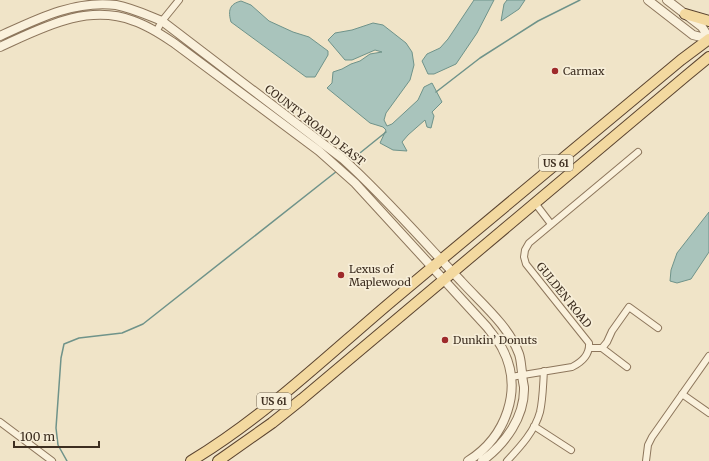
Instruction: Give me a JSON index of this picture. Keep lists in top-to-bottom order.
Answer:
{
  "streets": {
    "main road": ["US 61"],
    "street": ["COUNTY ROAD D EAST", "GULDEN ROAD"]
  },
  "crossings": [
    ["COUNTY ROAD D EAST", "US 61"]
  ],
  "places": ["Carmax", "Lexus of Maplewood", "Dunkin’ Donuts"],
  "scale_bar": "100 m"
}
